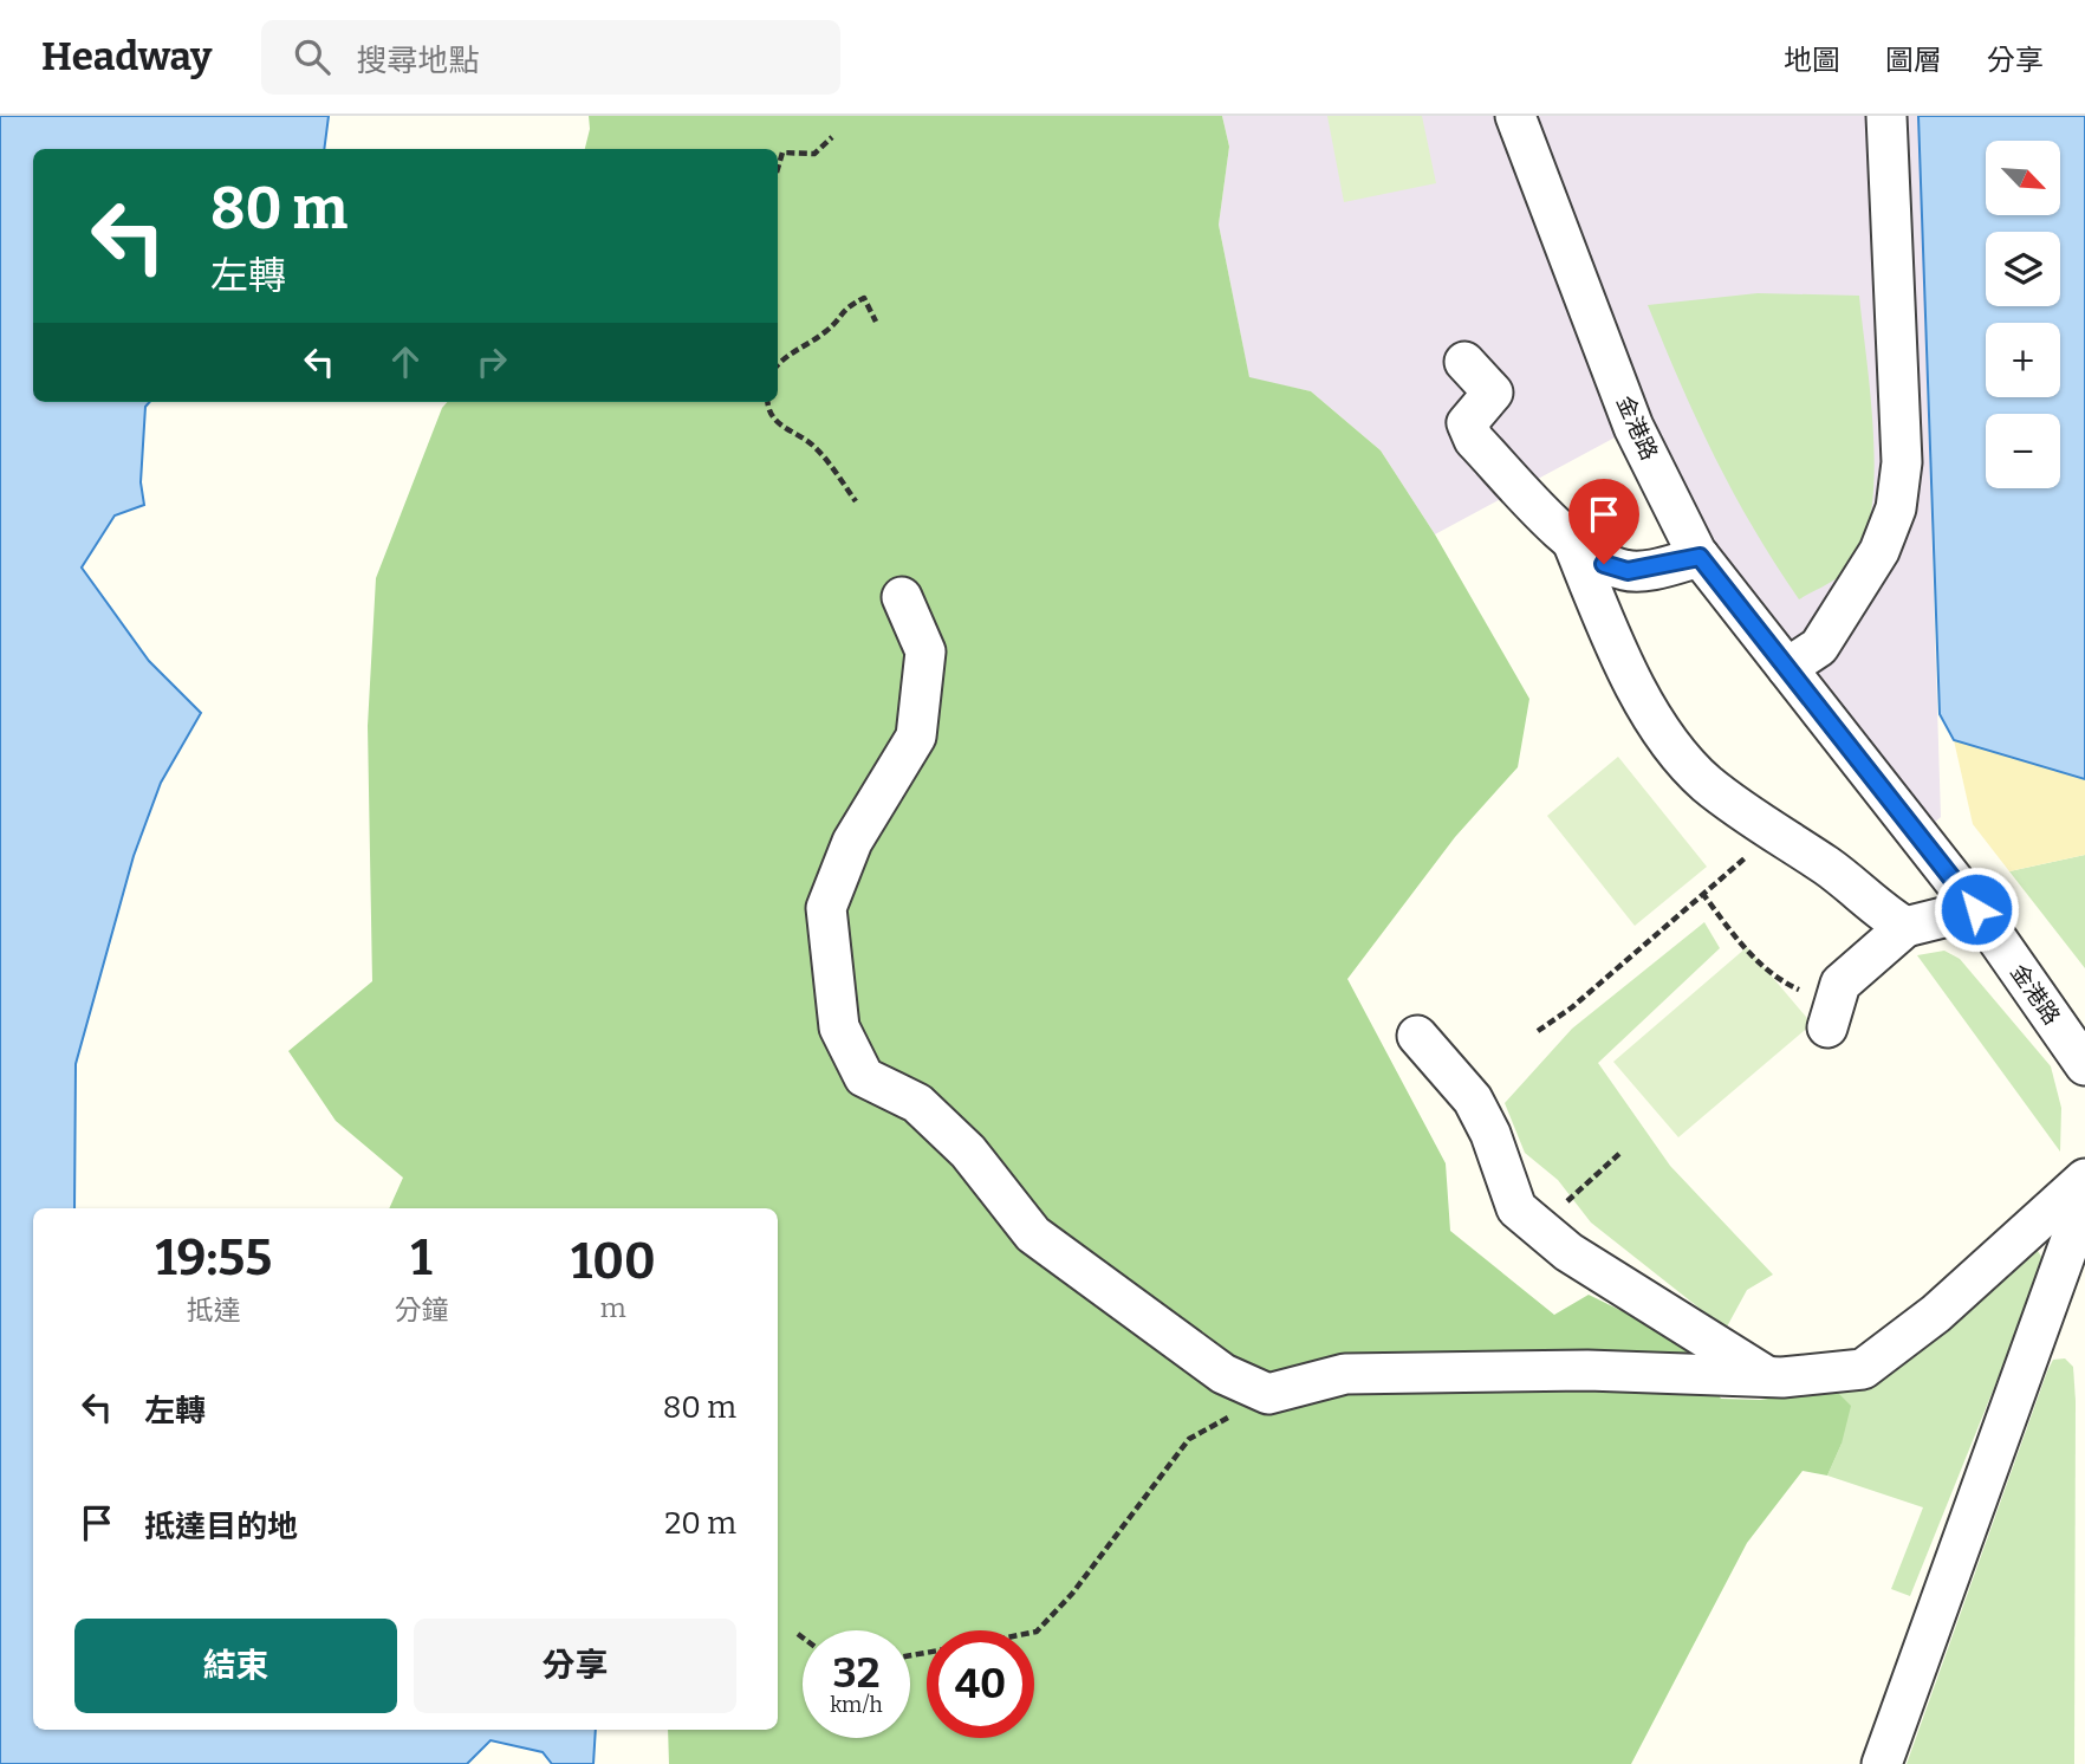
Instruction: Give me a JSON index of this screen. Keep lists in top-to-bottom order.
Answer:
{
  "streets": {
    "street": ["金港路"]
  },
  "north": "bottom right",
  "page": {
    "header": "Headway",
    "search": "搜尋地點",
    "nav": ["地圖", "圖層", "分享"],
    "map_buttons": ["+", "−"],
    "turn": ["80 m", "左轉"],
    "eta": [
      "19:55",
      "抵達",
      "1",
      "分鐘",
      "100",
      "m"
    ],
    "list": [
      {
        "name": "左轉",
        "value": "80 m"
      },
      {
        "name": "抵達目的地",
        "value": "20 m"
      }
    ],
    "buttons": ["結束", "分享"],
    "speed": "32 km/h",
    "limit": "40"
  }
}
